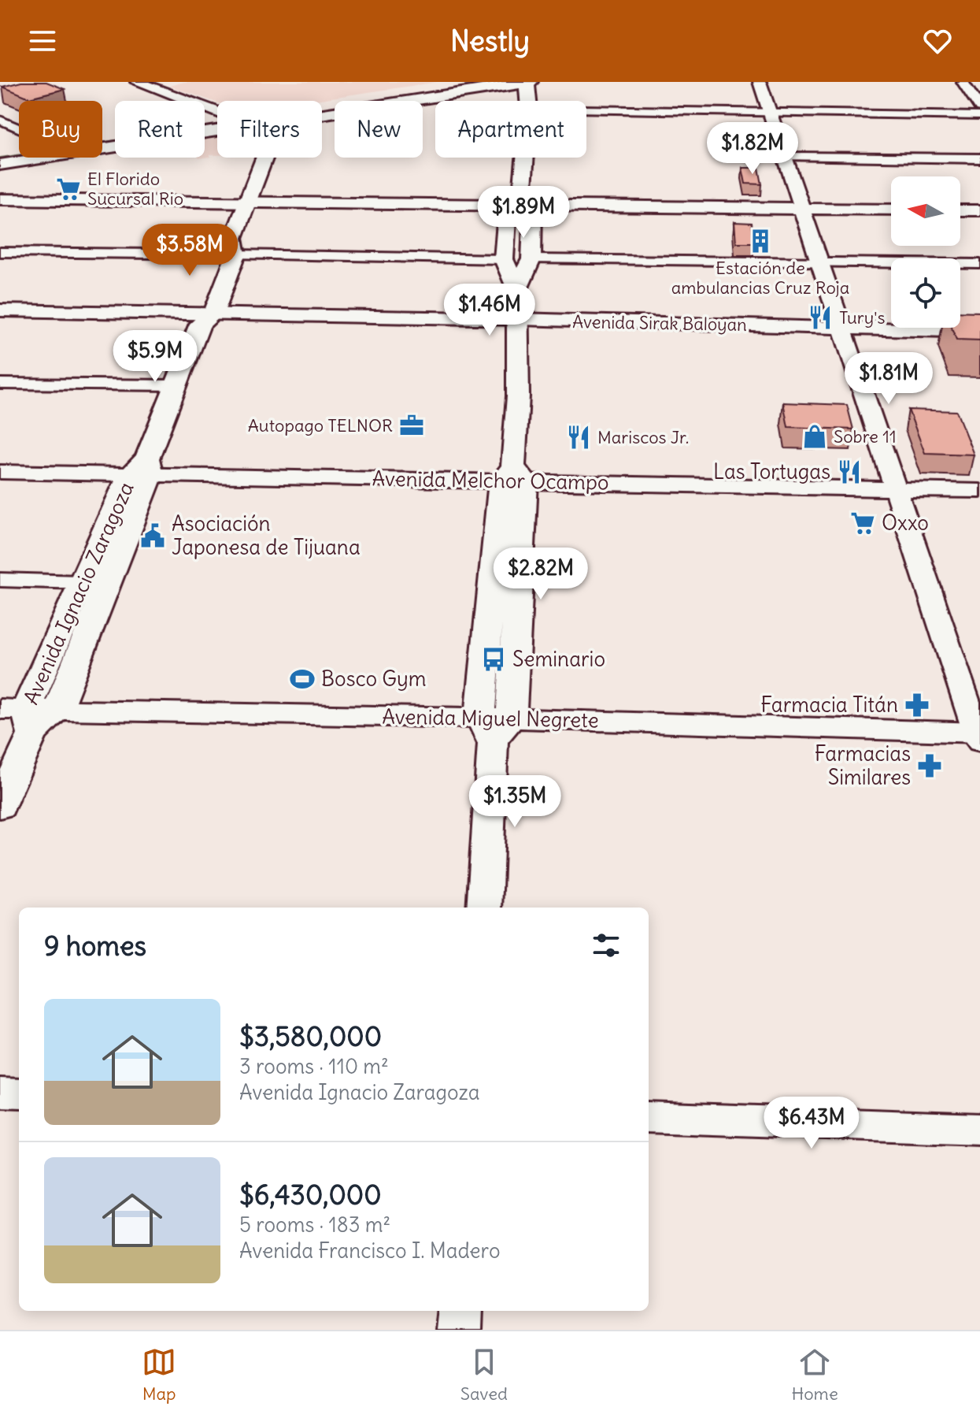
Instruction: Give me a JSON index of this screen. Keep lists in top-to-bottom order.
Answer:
{
  "streets": {
    "main road": ["Avenida Ignacio Zaragoza", "Avenida Miguel Negrete"],
    "street": ["Avenida Sirak Baloyan", "Avenida Melchor Ocampo"]
  },
  "crossings": [
    ["Avenida Sirak Baloyan", "Avenida Ignacio Zaragoza"],
    ["Avenida Melchor Ocampo", "Avenida Ignacio Zaragoza"],
    ["Avenida Ignacio Zaragoza", "Avenida Miguel Negrete"]
  ],
  "places": {
    "supermarket": ["El Florido Sucursal Rio", "Oxxo"],
    "building": ["Estación de ambulancias Cruz Roja"],
    "restaurant": ["Tury's", "Mariscos Jr.", "Las Tortugas"],
    "office": ["Autopago TELNOR"],
    "shop": ["Sobre 11"],
    "public building": ["Asociación Japonesa de Tijuana"],
    "bus stop": ["Seminario"],
    "sports": ["Bosco Gym"],
    "pharmacy": ["Farmacia Titán", "Farmacias Similares"]
  },
  "north": "left",
  "page": {
    "header": "Nestly",
    "chip": [
      "Buy",
      "Rent",
      "Filters",
      "New",
      "Apartment"
    ],
    "price": [
      "$1.82M",
      "$1.89M",
      "$3.58M",
      "$1.46M",
      "$5.9M",
      "$1.81M",
      "$2.82M",
      "$1.35M",
      "$6.43M"
    ],
    "heading": "9 homes",
    "list": [
      {
        "name": "$3,580,000",
        "note": "3 rooms · 110 m² · Avenida Ignacio Zaragoza"
      },
      {
        "name": "$6,430,000",
        "note": "5 rooms · 183 m² · Avenida Francisco I. Madero"
      }
    ],
    "tabs": ["Map", "Saved", "Home"]
  }
}
